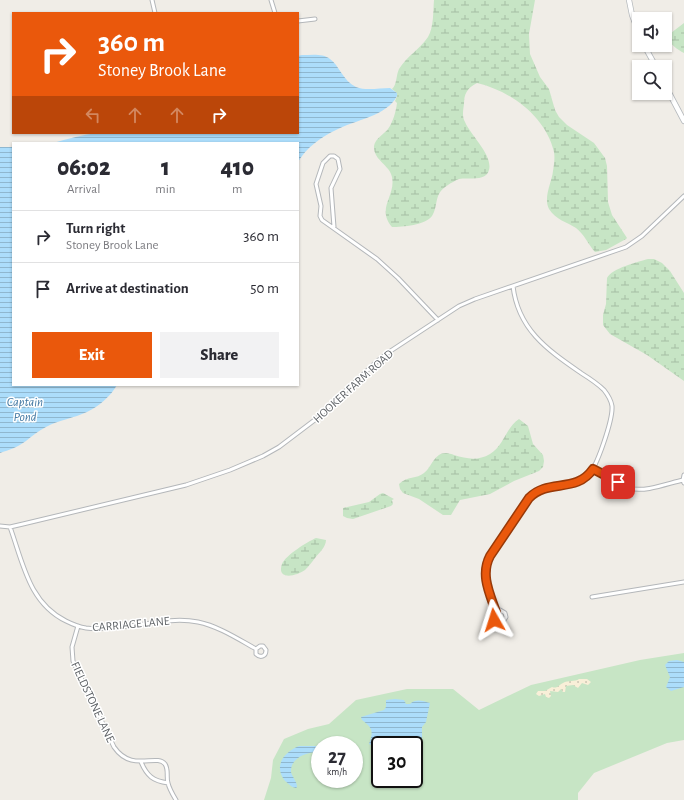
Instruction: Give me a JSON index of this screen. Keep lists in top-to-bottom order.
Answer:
{
  "streets": {
    "street": ["HOOKER FARM ROAD", "CARRIAGE LANE", "FIELDSTONE LANE"]
  },
  "crossings": [
    ["HOOKER FARM ROAD", "CARRIAGE LANE"],
    ["CARRIAGE LANE", "FIELDSTONE LANE"]
  ],
  "water": ["Captain Pond"],
  "page": {
    "turn": ["360 m", "Stoney Brook Lane"],
    "eta": [
      "06:02",
      "Arrival",
      "1",
      "min",
      "410",
      "m"
    ],
    "list": [
      {
        "name": "Turn right",
        "note": "Stoney Brook Lane",
        "value": "360 m"
      },
      {
        "name": "Arrive at destination",
        "value": "50 m"
      }
    ],
    "buttons": ["Exit", "Share"],
    "speed": "27 km/h",
    "limit": "30"
  }
}
